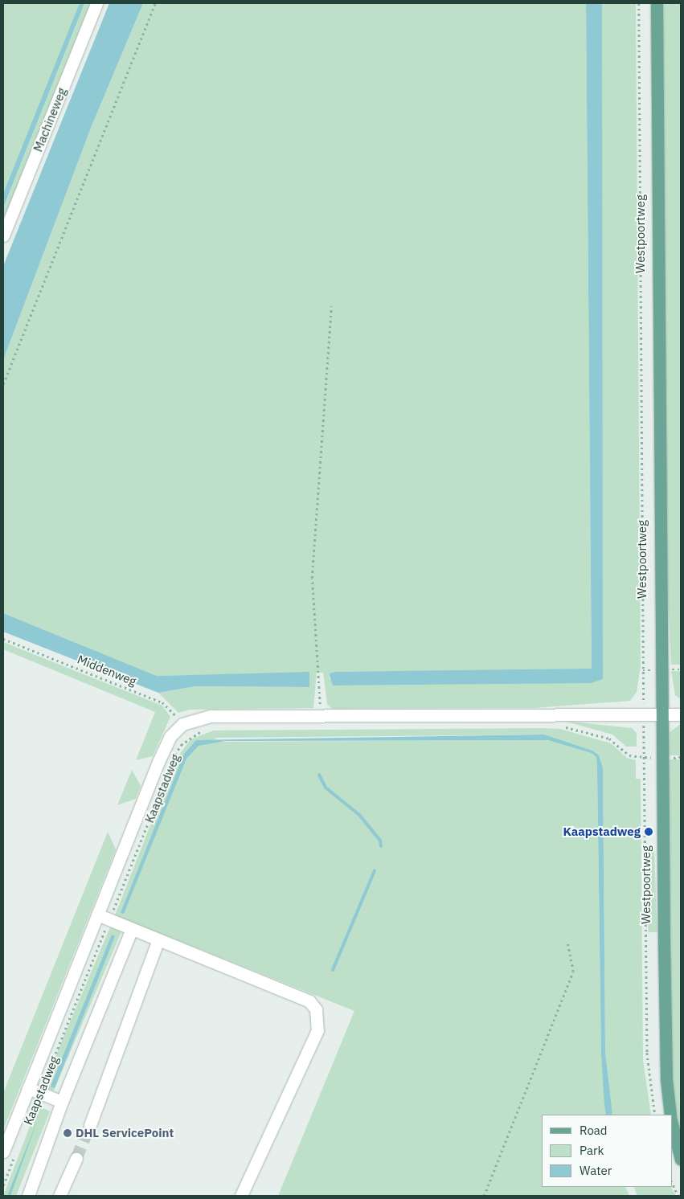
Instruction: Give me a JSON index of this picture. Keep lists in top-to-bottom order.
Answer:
{
  "streets": {
    "main road": ["Westpoortweg"],
    "street": ["Machineweg", "Kaapstadweg"],
    "path": ["Middenweg"]
  },
  "crossings": [
    ["Middenweg", "Kaapstadweg"]
  ],
  "places": ["Kaapstadweg", "DHL ServicePoint"],
  "legend": ["Road", "Park", "Water"]
}
